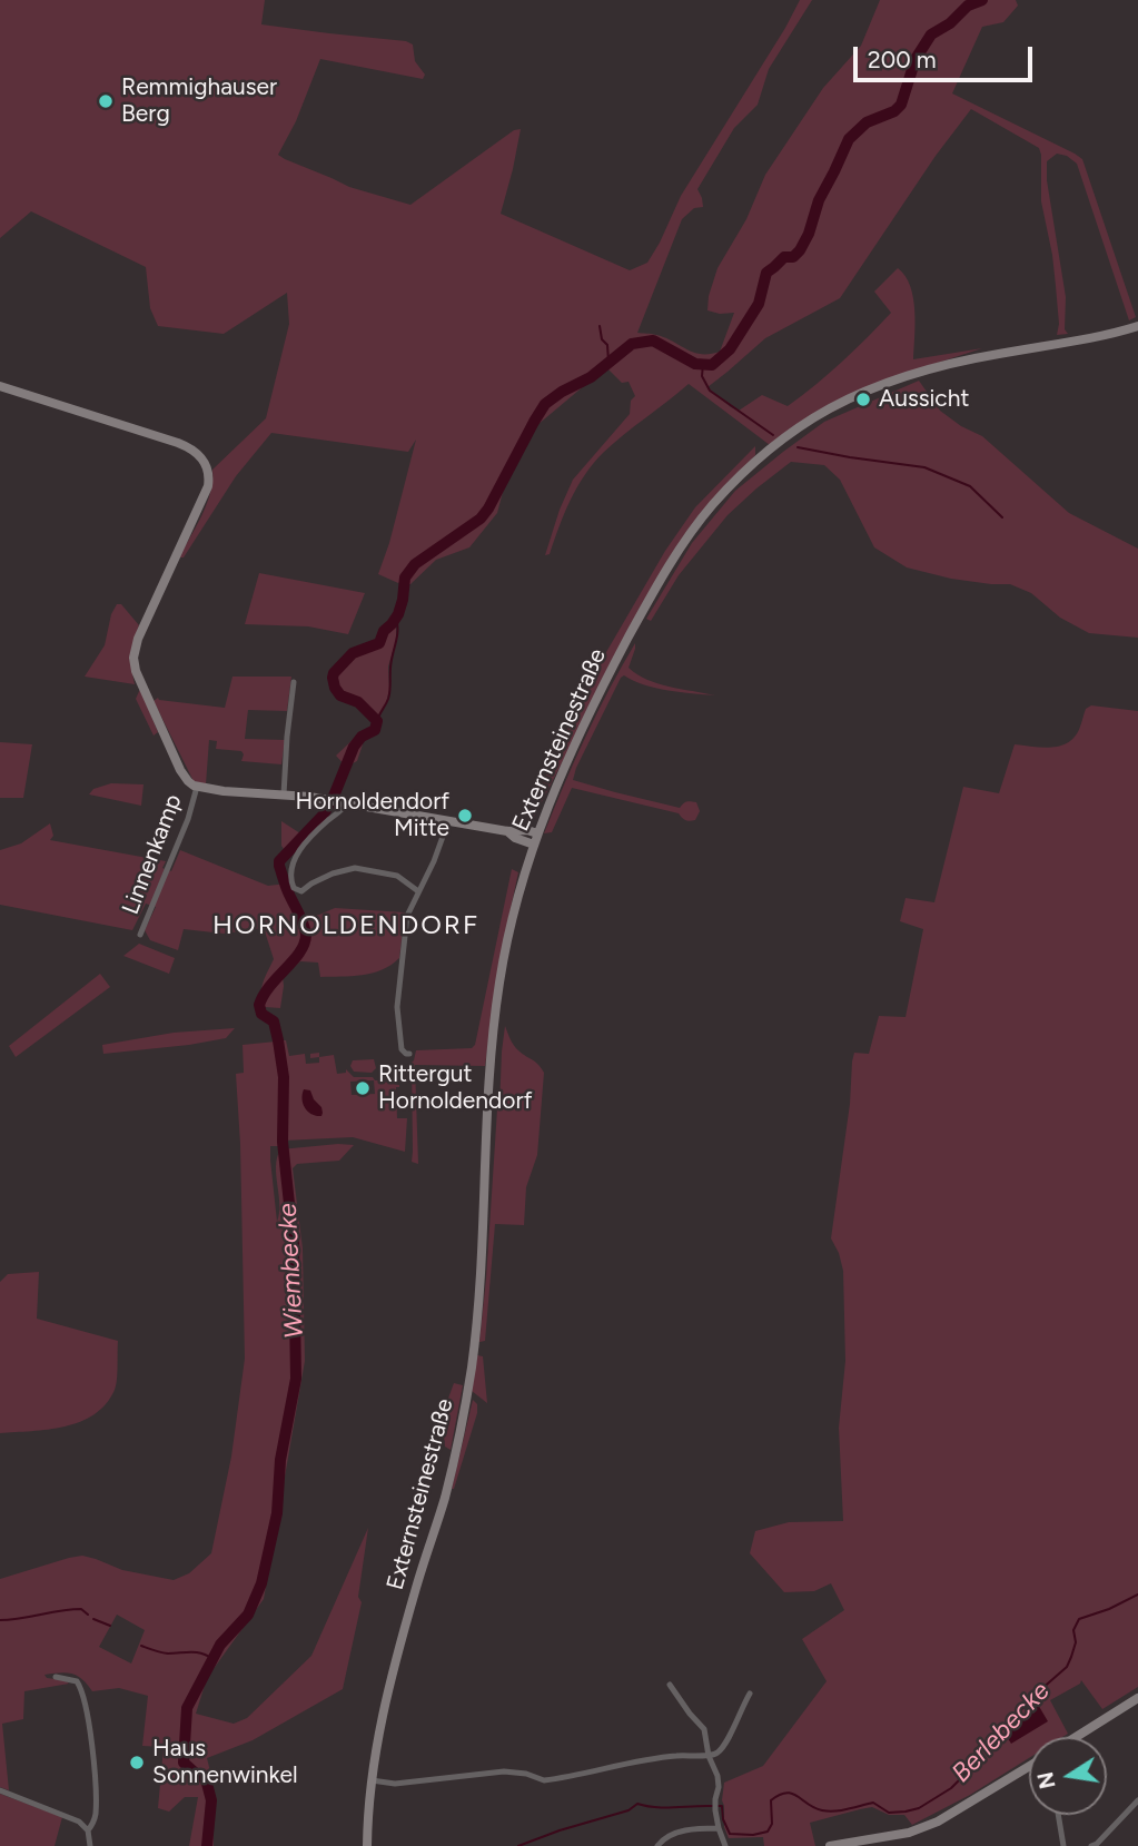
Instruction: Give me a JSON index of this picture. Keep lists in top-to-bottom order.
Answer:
{
  "streets": {
    "main road": ["Externsteinestraße"],
    "street": ["Linnenkamp"]
  },
  "districts": ["HORNOLDENDORF"],
  "water": ["Wiembecke", "Berlebecke"],
  "places": [
    "Remmighauser Berg",
    "Aussicht",
    "Hornoldendorf Mitte",
    "Rittergut Hornoldendorf",
    "Haus Sonnenwinkel"
  ],
  "scale_bar": "200 m",
  "north": "left"
}
